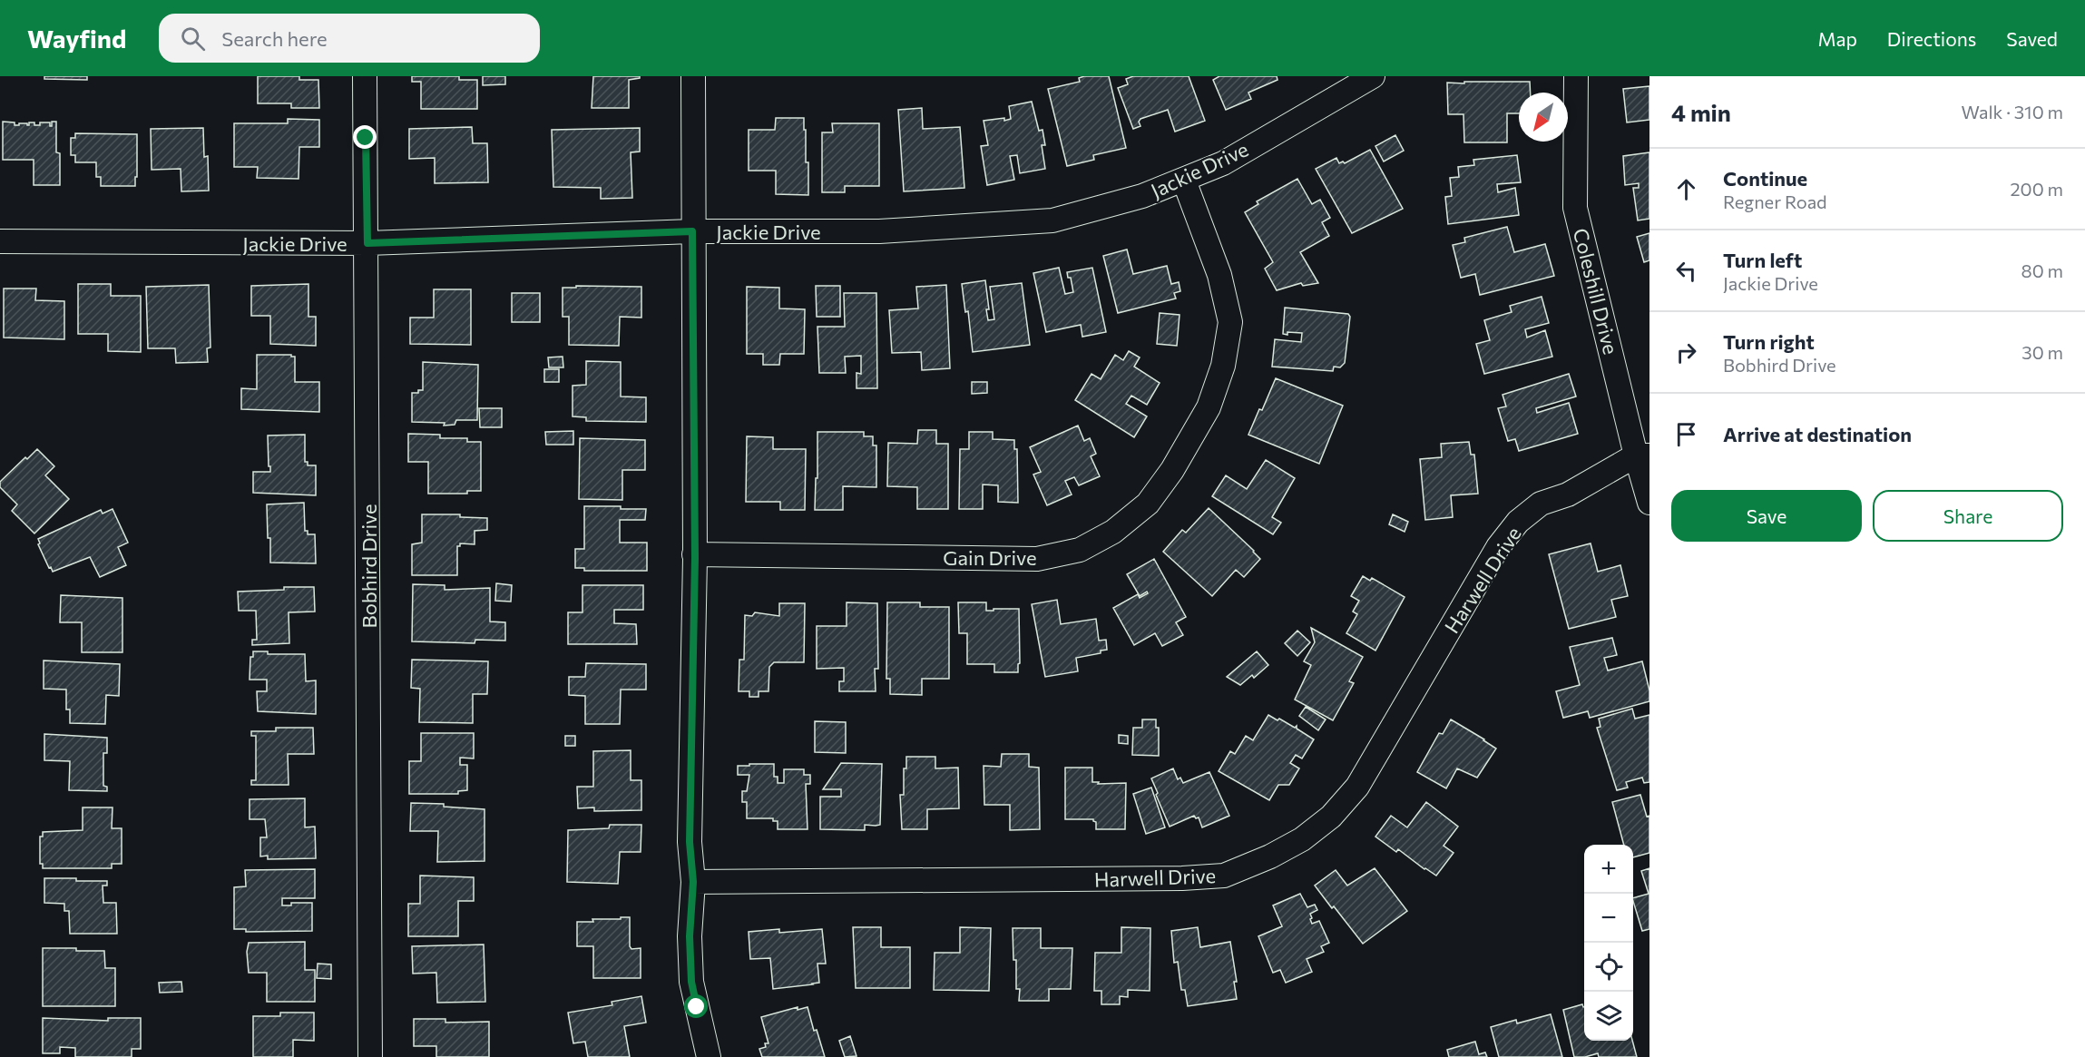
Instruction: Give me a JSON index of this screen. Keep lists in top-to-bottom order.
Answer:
{
  "streets": {
    "street": [
      "Jackie Drive",
      "Coleshill Drive",
      "Gain Drive",
      "Bobhird Drive",
      "Harwell Drive"
    ]
  },
  "crossings": [
    ["Jackie Drive", "Gain Drive"],
    ["Jackie Drive", "Bobhird Drive"],
    ["Coleshill Drive", "Harwell Drive"]
  ],
  "north": "bottom left",
  "page": {
    "header": "Wayfind",
    "search": "Search here",
    "nav": ["Map", "Directions", "Saved"],
    "heading": ["4 min", "Walk · 310 m"],
    "list": [
      ["Continue", "Regner Road", "200 m"],
      ["Turn left", "Jackie Drive", "80 m"],
      ["Turn right", "Bobhird Drive", "30 m"],
      "Arrive at destination"
    ],
    "buttons": ["Save", "Share"],
    "map_buttons": ["+", "−"]
  }
}
